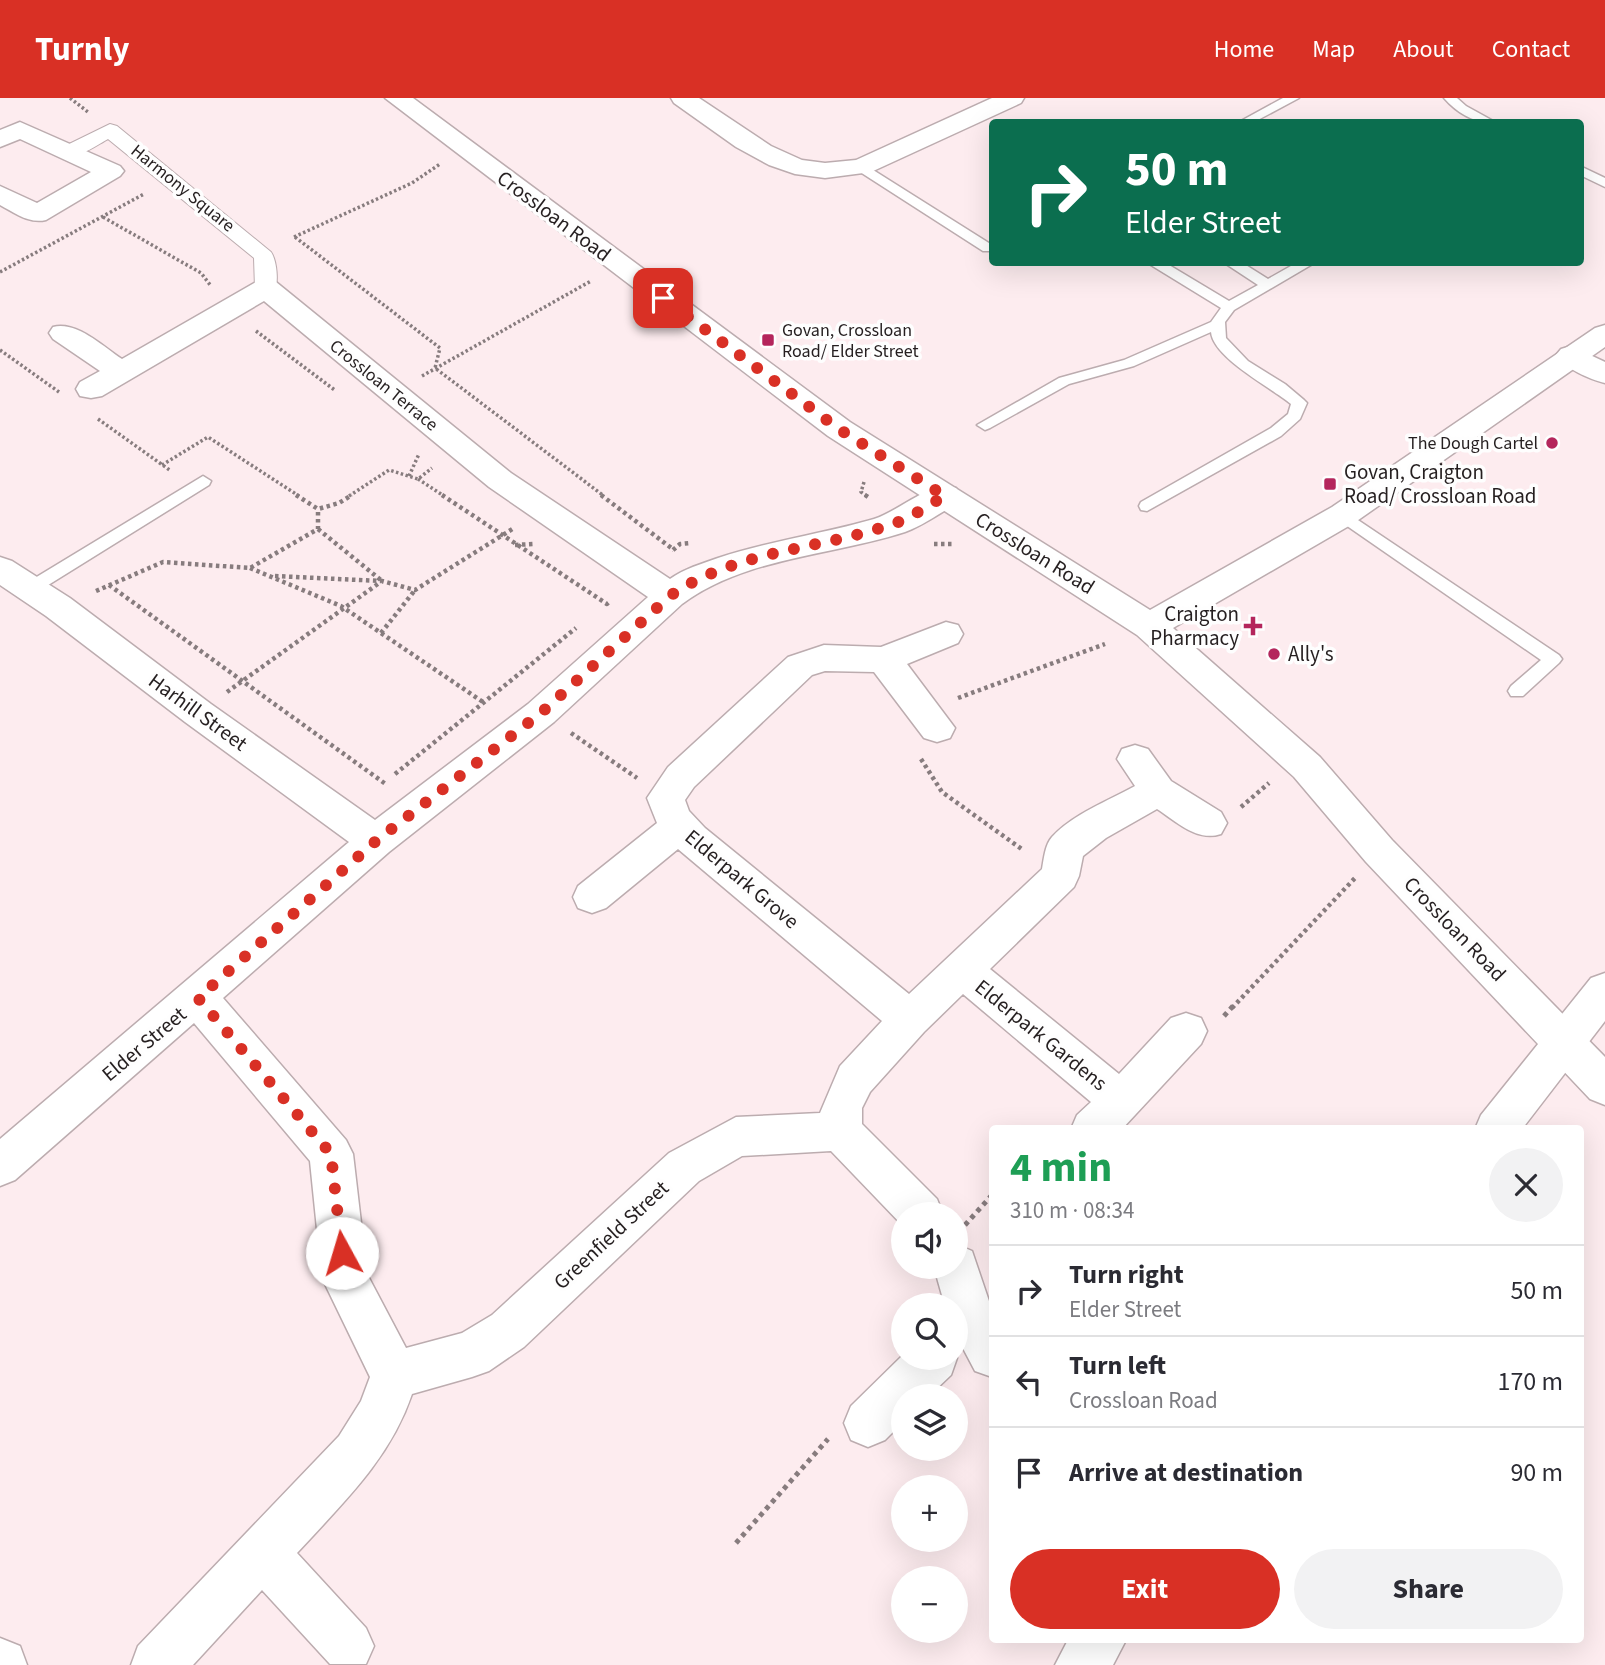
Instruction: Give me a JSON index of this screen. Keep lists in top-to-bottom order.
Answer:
{
  "streets": {
    "street": [
      "Harmony Square",
      "Crossloan Road",
      "Crossloan Terrace",
      "Harhill Street",
      "Elderpark Grove",
      "Elderpark Gardens",
      "Elder Street",
      "Greenfield Street"
    ]
  },
  "crossings": [
    ["Crossloan Road", "Elder Street"],
    ["Crossloan Terrace", "Elder Street"],
    ["Harhill Street", "Elder Street"],
    ["Elderpark Grove", "Elderpark Gardens"],
    ["Elderpark Gardens", "Greenfield Street"]
  ],
  "places": {
    "transit": ["Govan, Crossloan Road/ Elder Street", "Govan, Craigton Road/ Crossloan Road"],
    "other": ["The Dough Cartel", "Ally's"],
    "health": ["Craigton Pharmacy"]
  },
  "page": {
    "header": "Turnly",
    "nav": [
      "Home",
      "Map",
      "About",
      "Contact"
    ],
    "turn": ["50 m", "Elder Street"],
    "heading": ["4 min", "310 m · 08:34"],
    "map_buttons": ["+", "−"],
    "list": [
      {
        "name": "Turn right",
        "note": "Elder Street",
        "value": "50 m"
      },
      {
        "name": "Turn left",
        "note": "Crossloan Road",
        "value": "170 m"
      },
      {
        "name": "Arrive at destination",
        "value": "90 m"
      }
    ],
    "buttons": ["Exit", "Share"]
  }
}
